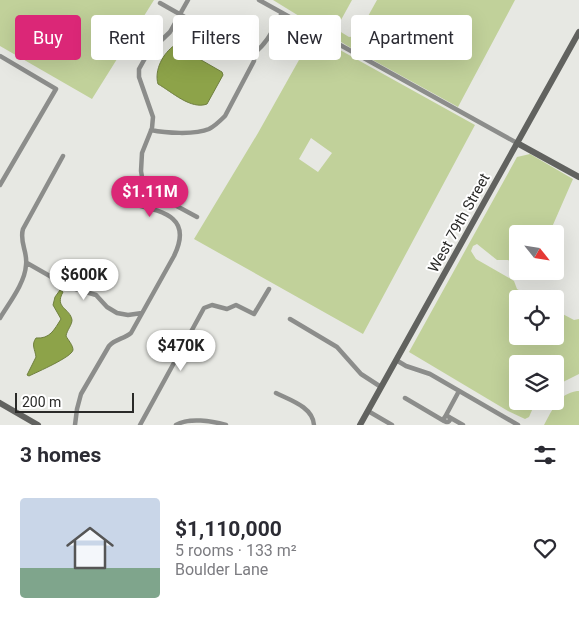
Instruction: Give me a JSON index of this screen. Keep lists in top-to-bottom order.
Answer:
{
  "streets": {
    "main road": ["West 79th Street"]
  },
  "scale_bar": "200 m",
  "north": "bottom right",
  "page": {
    "chip": [
      "Buy",
      "Rent",
      "Filters",
      "New",
      "Apartment"
    ],
    "price": ["$1.11M", "$600K", "$470K"],
    "scale": "200 m",
    "heading": "3 homes",
    "list": [
      {
        "name": "$1,110,000",
        "note": "5 rooms · 133 m² · Boulder Lane"
      }
    ]
  }
}
